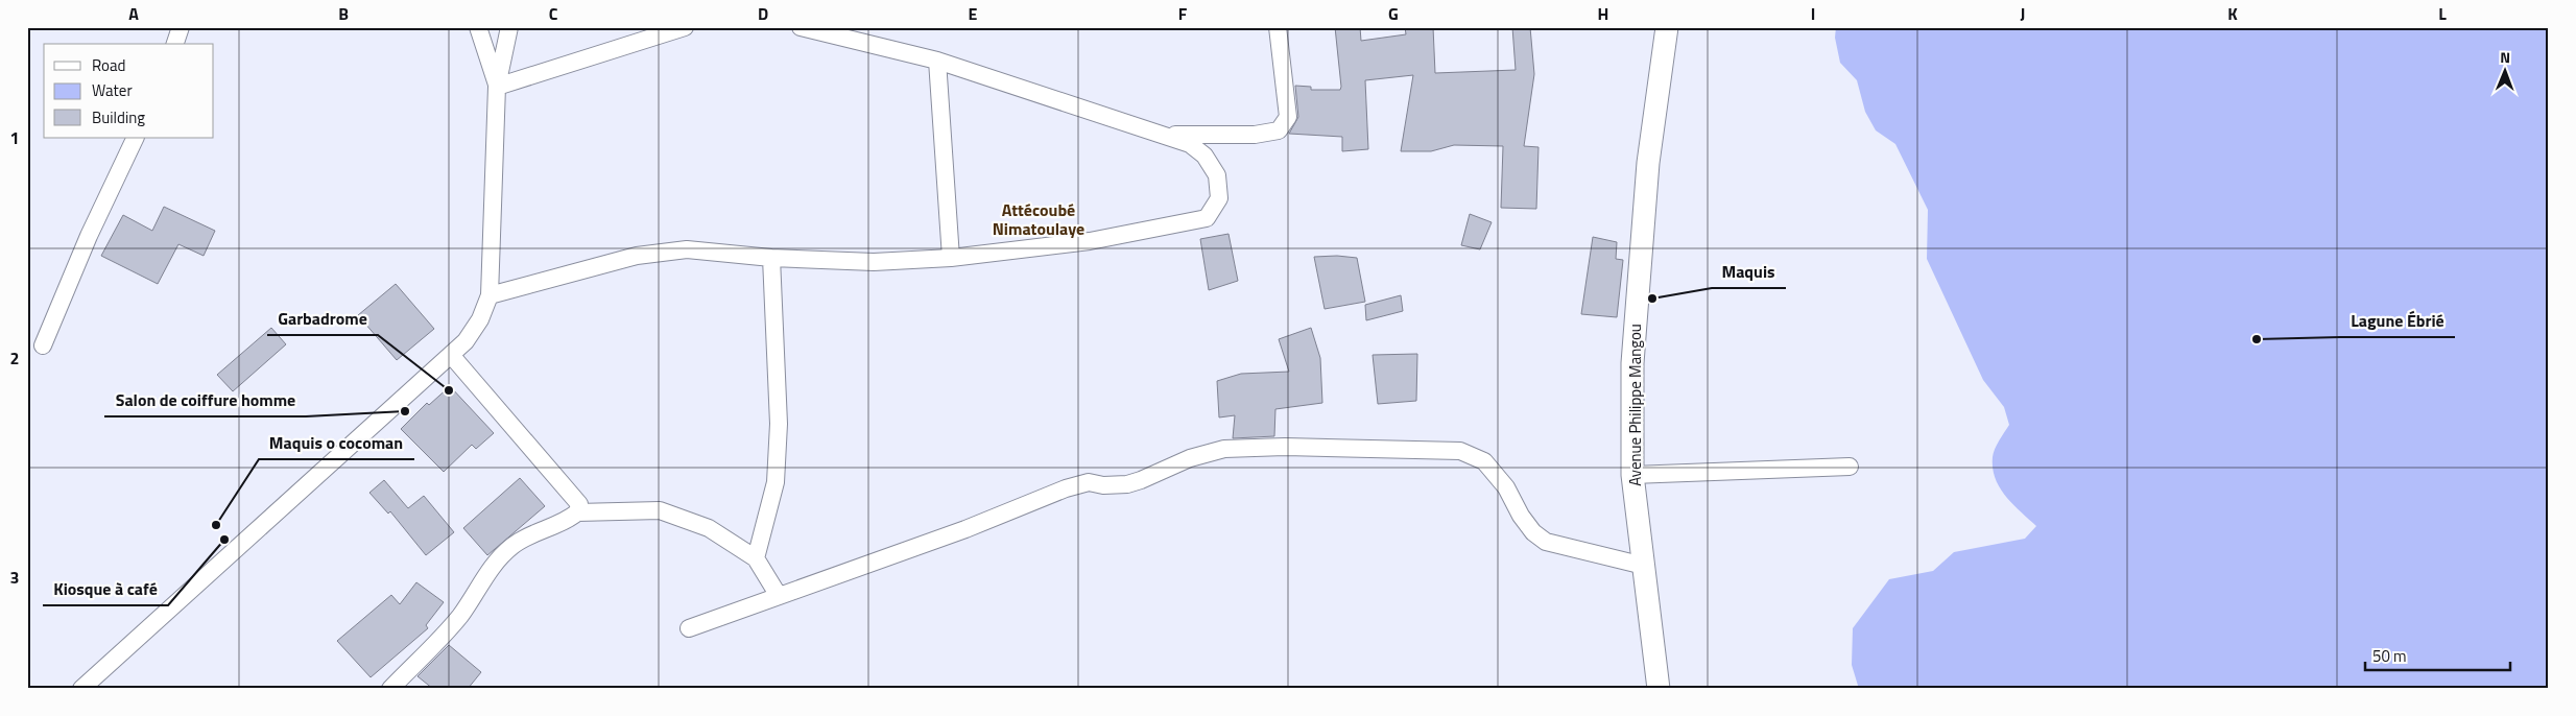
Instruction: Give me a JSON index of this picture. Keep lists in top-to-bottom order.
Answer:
{
  "streets": {
    "street": ["Avenue Philippe Mangou"]
  },
  "districts": ["Attécoubé Nimatoulaye"],
  "places": [
    "Maquis",
    "Lagune Ébrié",
    "Garbadrome",
    "Salon de coiffure homme",
    "Maquis o cocoman",
    "Kiosque à café"
  ],
  "legend": ["Road", "Water", "Building"],
  "scale_bar": "50 m",
  "north": "top",
  "grid": {
    "columns": [
      "A",
      "B",
      "C",
      "D",
      "E",
      "F",
      "G",
      "H",
      "I",
      "J",
      "K",
      "L"
    ],
    "rows": ["1", "2", "3"]
  }
}
